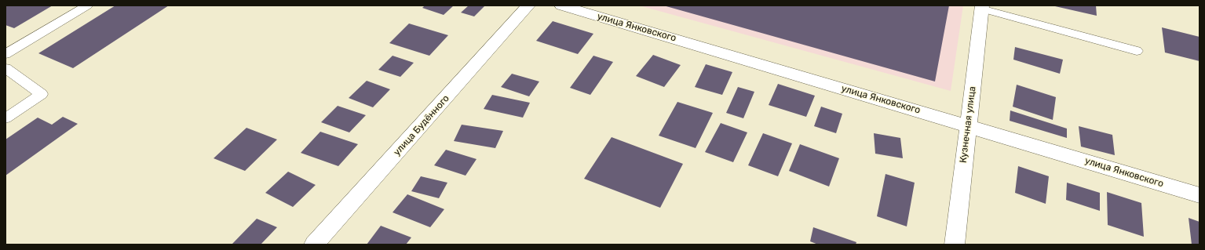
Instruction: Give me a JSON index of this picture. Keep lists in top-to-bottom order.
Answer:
{
  "streets": {
    "street": ["улица Янковского", "Кузнечная улица", "улица Будённого"]
  },
  "crossings": [
    ["улица Янковского", "Кузнечная улица"]
  ]
}
